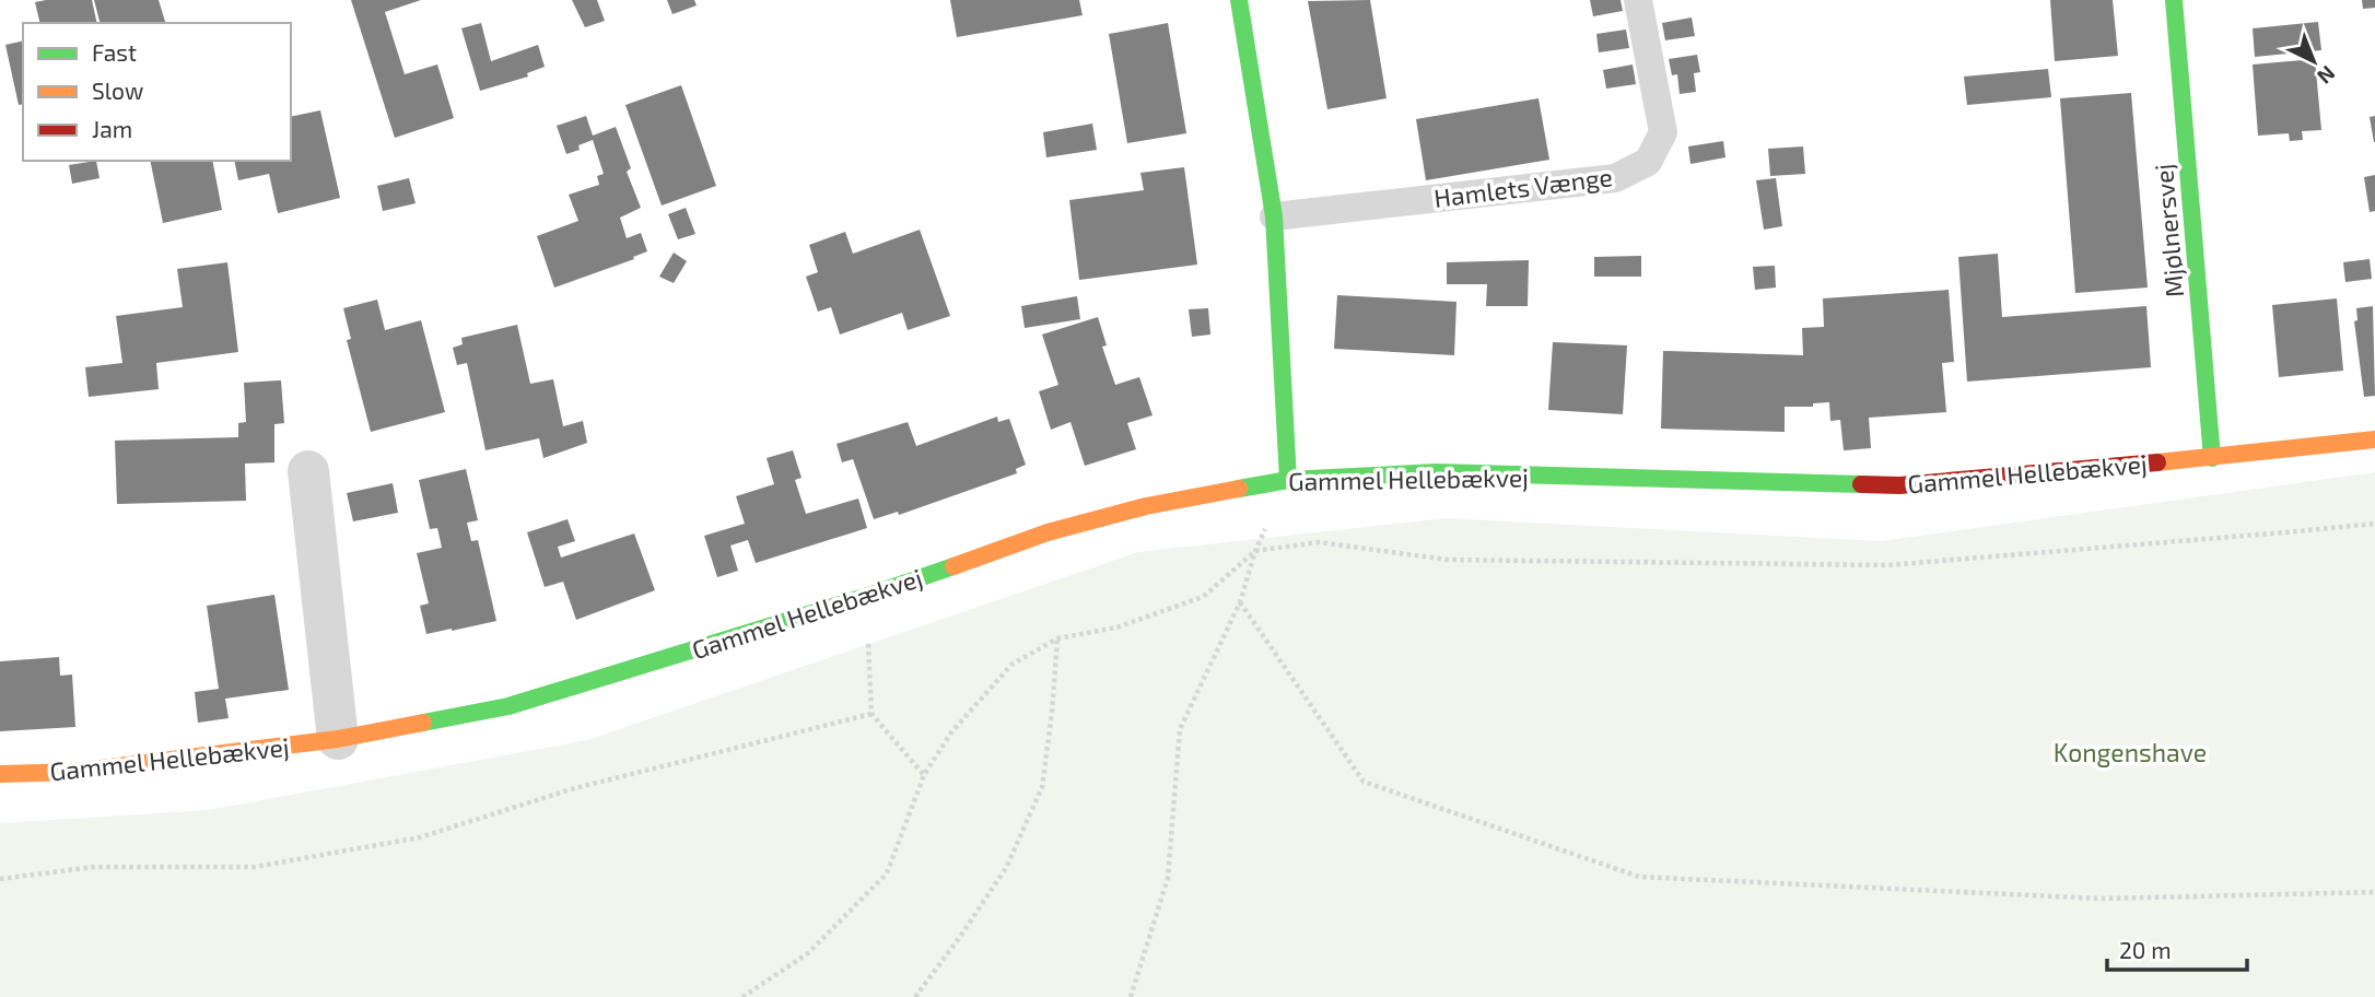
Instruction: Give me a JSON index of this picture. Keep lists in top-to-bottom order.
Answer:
{
  "streets": {
    "main road": ["Mjølnersvej", "Gammel Hellebækvej"],
    "lane": ["Hamlets Vænge"]
  },
  "crossings": [
    ["Mjølnersvej", "Gammel Hellebækvej"]
  ],
  "parks": ["Kongenshave"],
  "legend": ["Fast", "Slow", "Jam"],
  "scale_bar": "20 m",
  "north": "bottom right"
}
